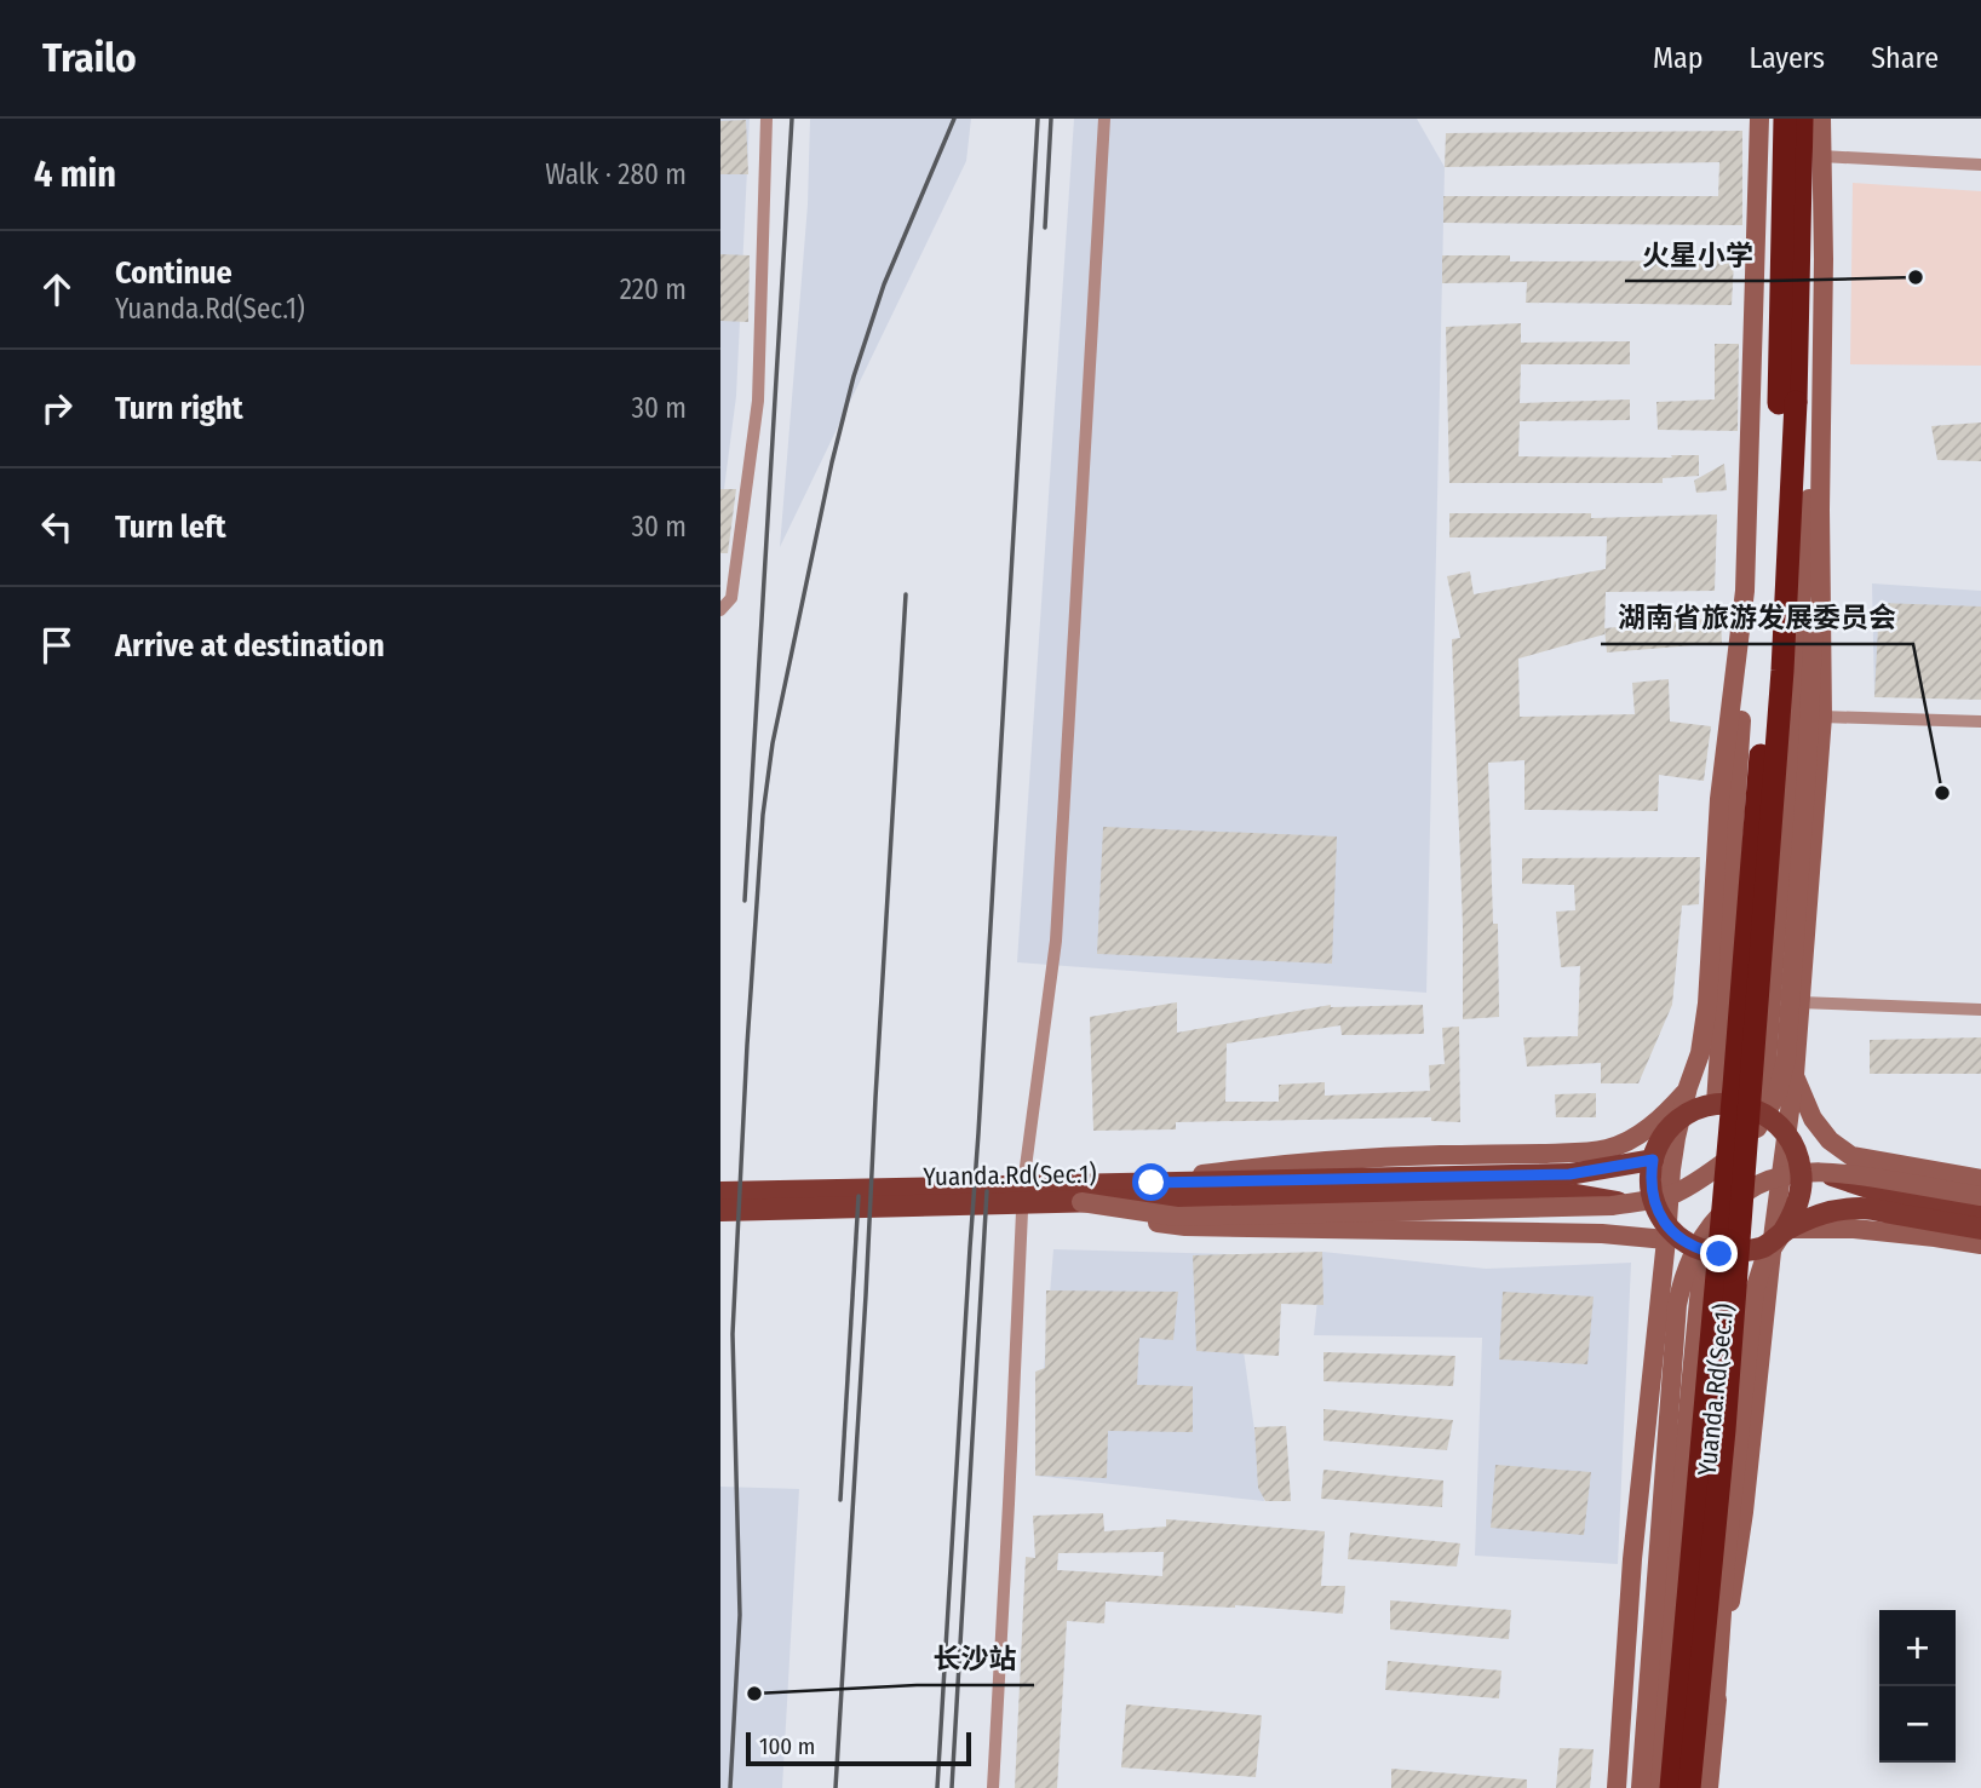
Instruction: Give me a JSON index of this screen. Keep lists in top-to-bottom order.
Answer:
{
  "streets": {
    "main road": ["Yuanda.Rd(Sec.1)"]
  },
  "places": ["火星小学", "湖南省旅游发展委员会", "长沙站"],
  "scale_bar": "100 m",
  "page": {
    "header": "Trailo",
    "nav": ["Map", "Layers", "Share"],
    "heading": ["4 min", "Walk · 280 m"],
    "list": [
      ["Continue", "Yuanda.Rd(Sec.1)", "220 m"],
      ["Turn right", "30 m"],
      ["Turn left", "30 m"],
      "Arrive at destination"
    ],
    "map_buttons": ["+", "−"],
    "scale": "100 m"
  }
}
